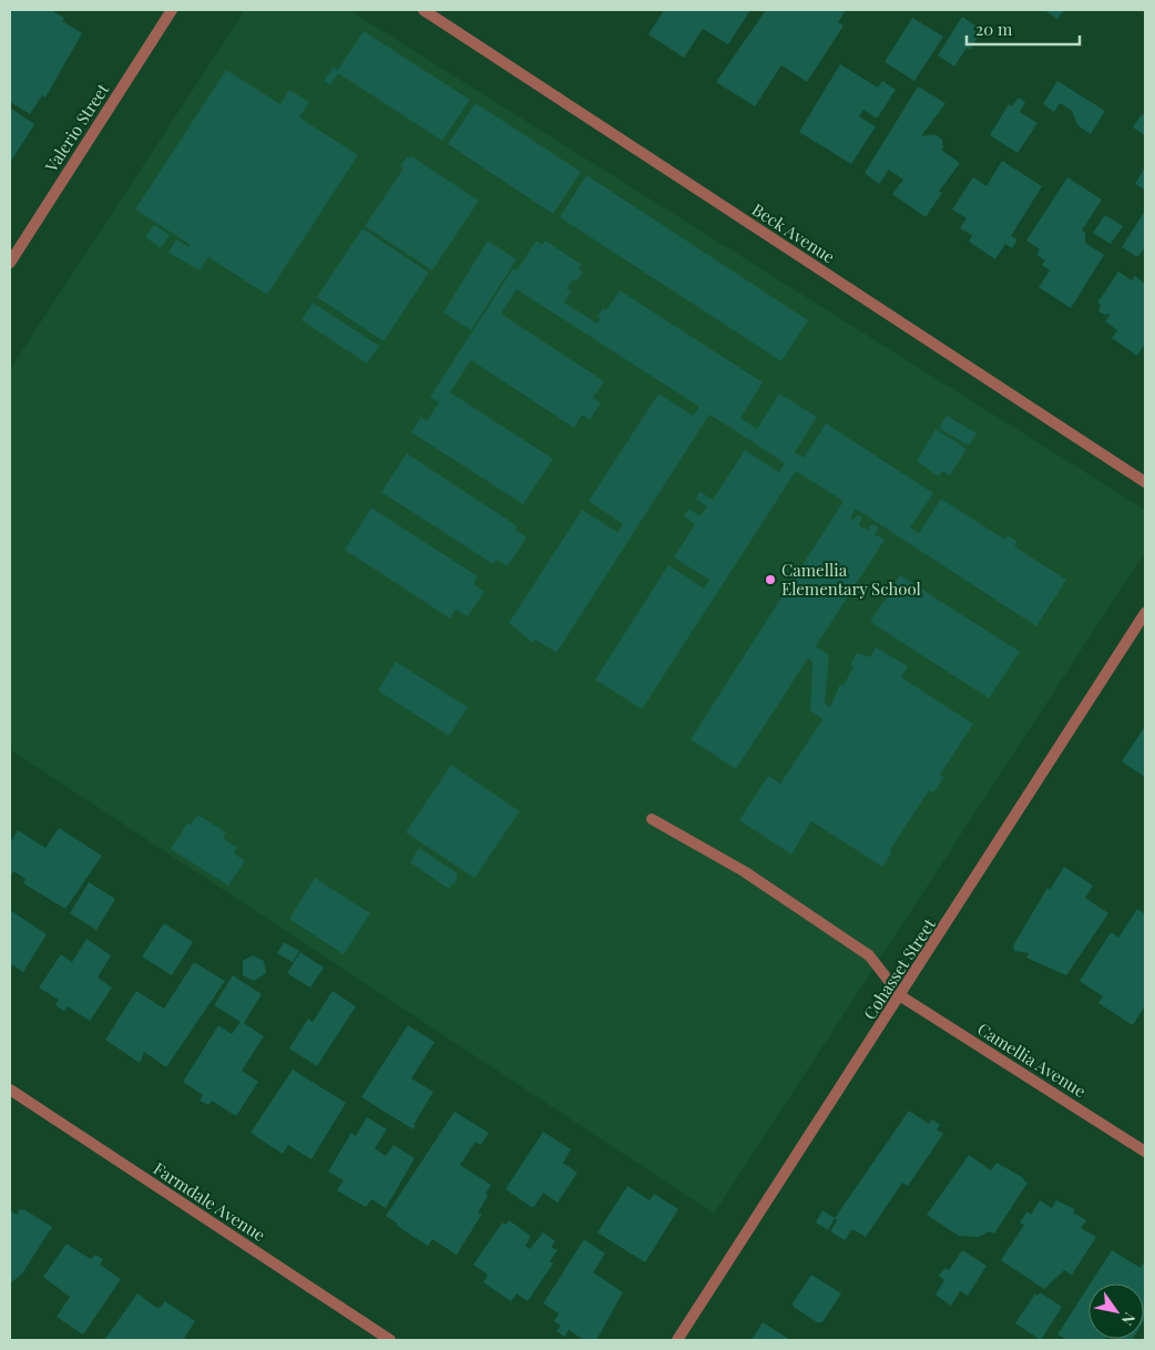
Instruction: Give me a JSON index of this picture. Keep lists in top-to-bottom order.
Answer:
{
  "streets": {
    "street": [
      "Valerio Street",
      "Beck Avenue",
      "Cohasset Street",
      "Camellia Avenue",
      "Farmdale Avenue"
    ]
  },
  "crossings": [
    ["Cohasset Street", "Camellia Avenue"]
  ],
  "places": ["Camellia Elementary School"],
  "scale_bar": "20 m",
  "north": "bottom right"
}
